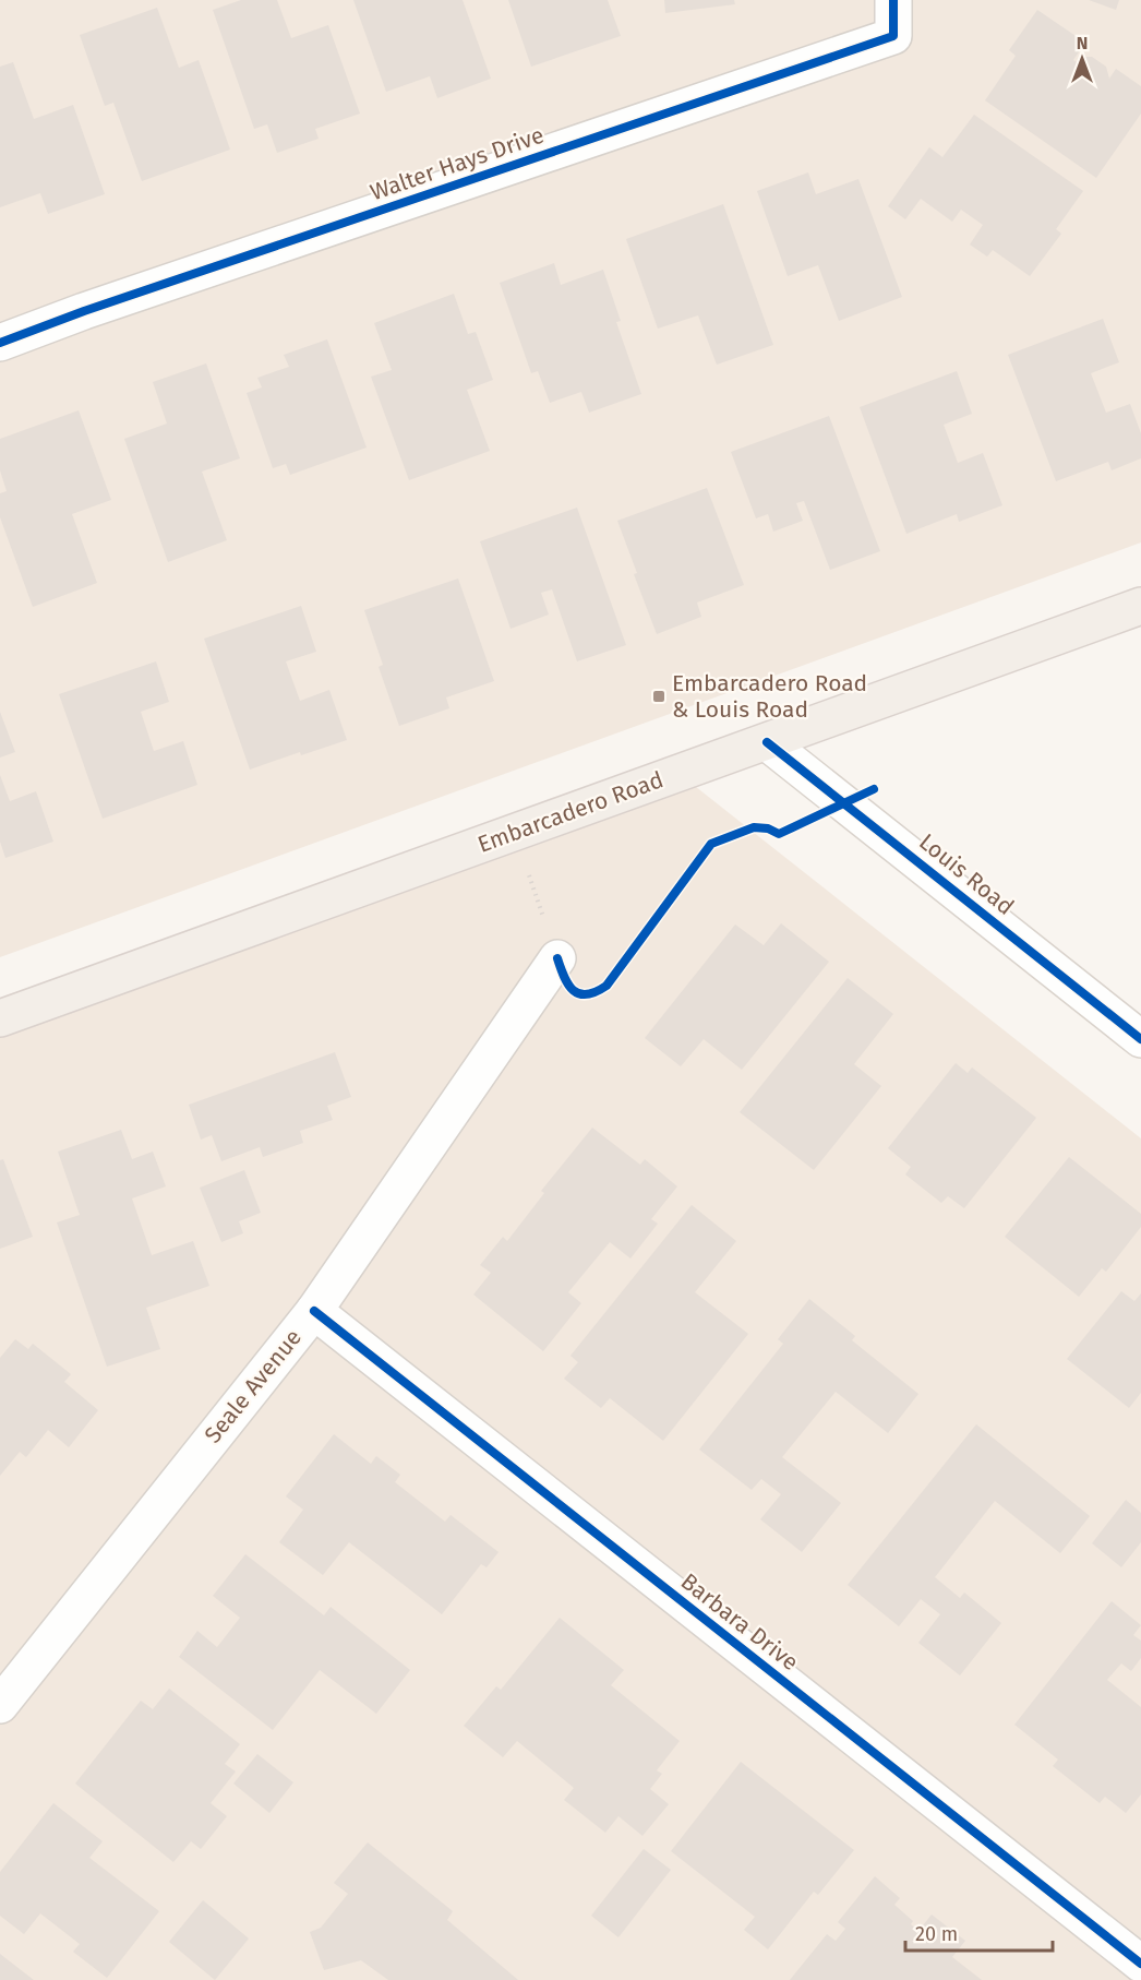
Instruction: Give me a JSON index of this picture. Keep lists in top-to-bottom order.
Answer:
{
  "streets": {
    "main road": ["Embarcadero Road"],
    "street": [
      "Walter Hays Drive",
      "Louis Road",
      "Seale Avenue",
      "Barbara Drive"
    ]
  },
  "crossings": [
    ["Embarcadero Road", "Louis Road"],
    ["Seale Avenue", "Barbara Drive"]
  ],
  "places": {
    "transit": ["Embarcadero Road & Louis Road"]
  },
  "scale_bar": "20 m",
  "north": "top"
}
